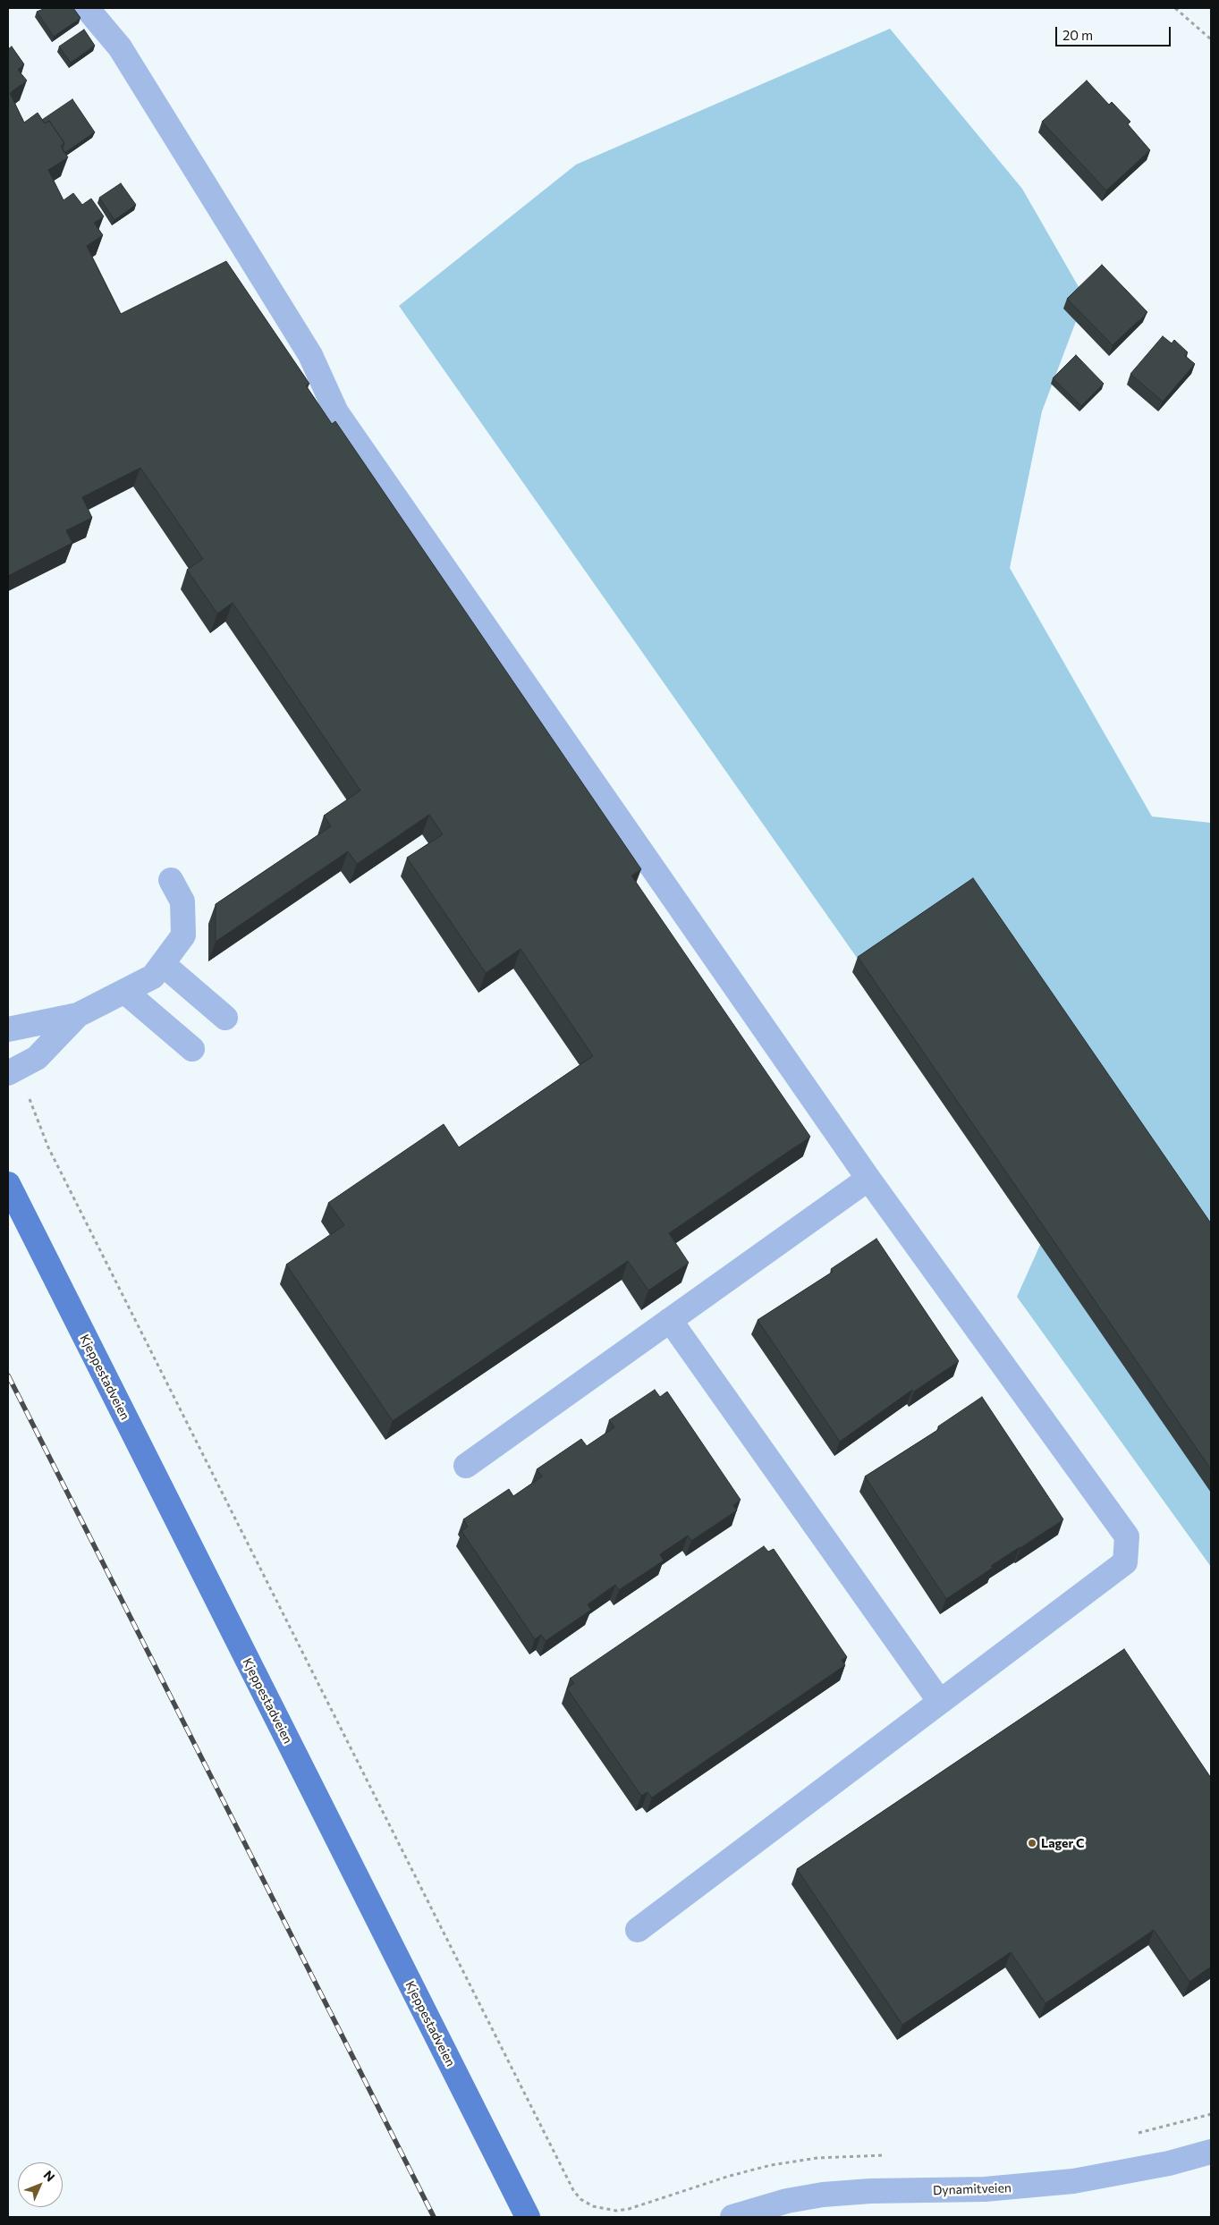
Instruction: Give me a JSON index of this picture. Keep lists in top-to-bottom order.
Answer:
{
  "streets": {
    "main road": ["Kjeppestadveien"],
    "street": ["Dynamitveien"]
  },
  "places": ["Lager C"],
  "scale_bar": "20 m",
  "north": "top right"
}
